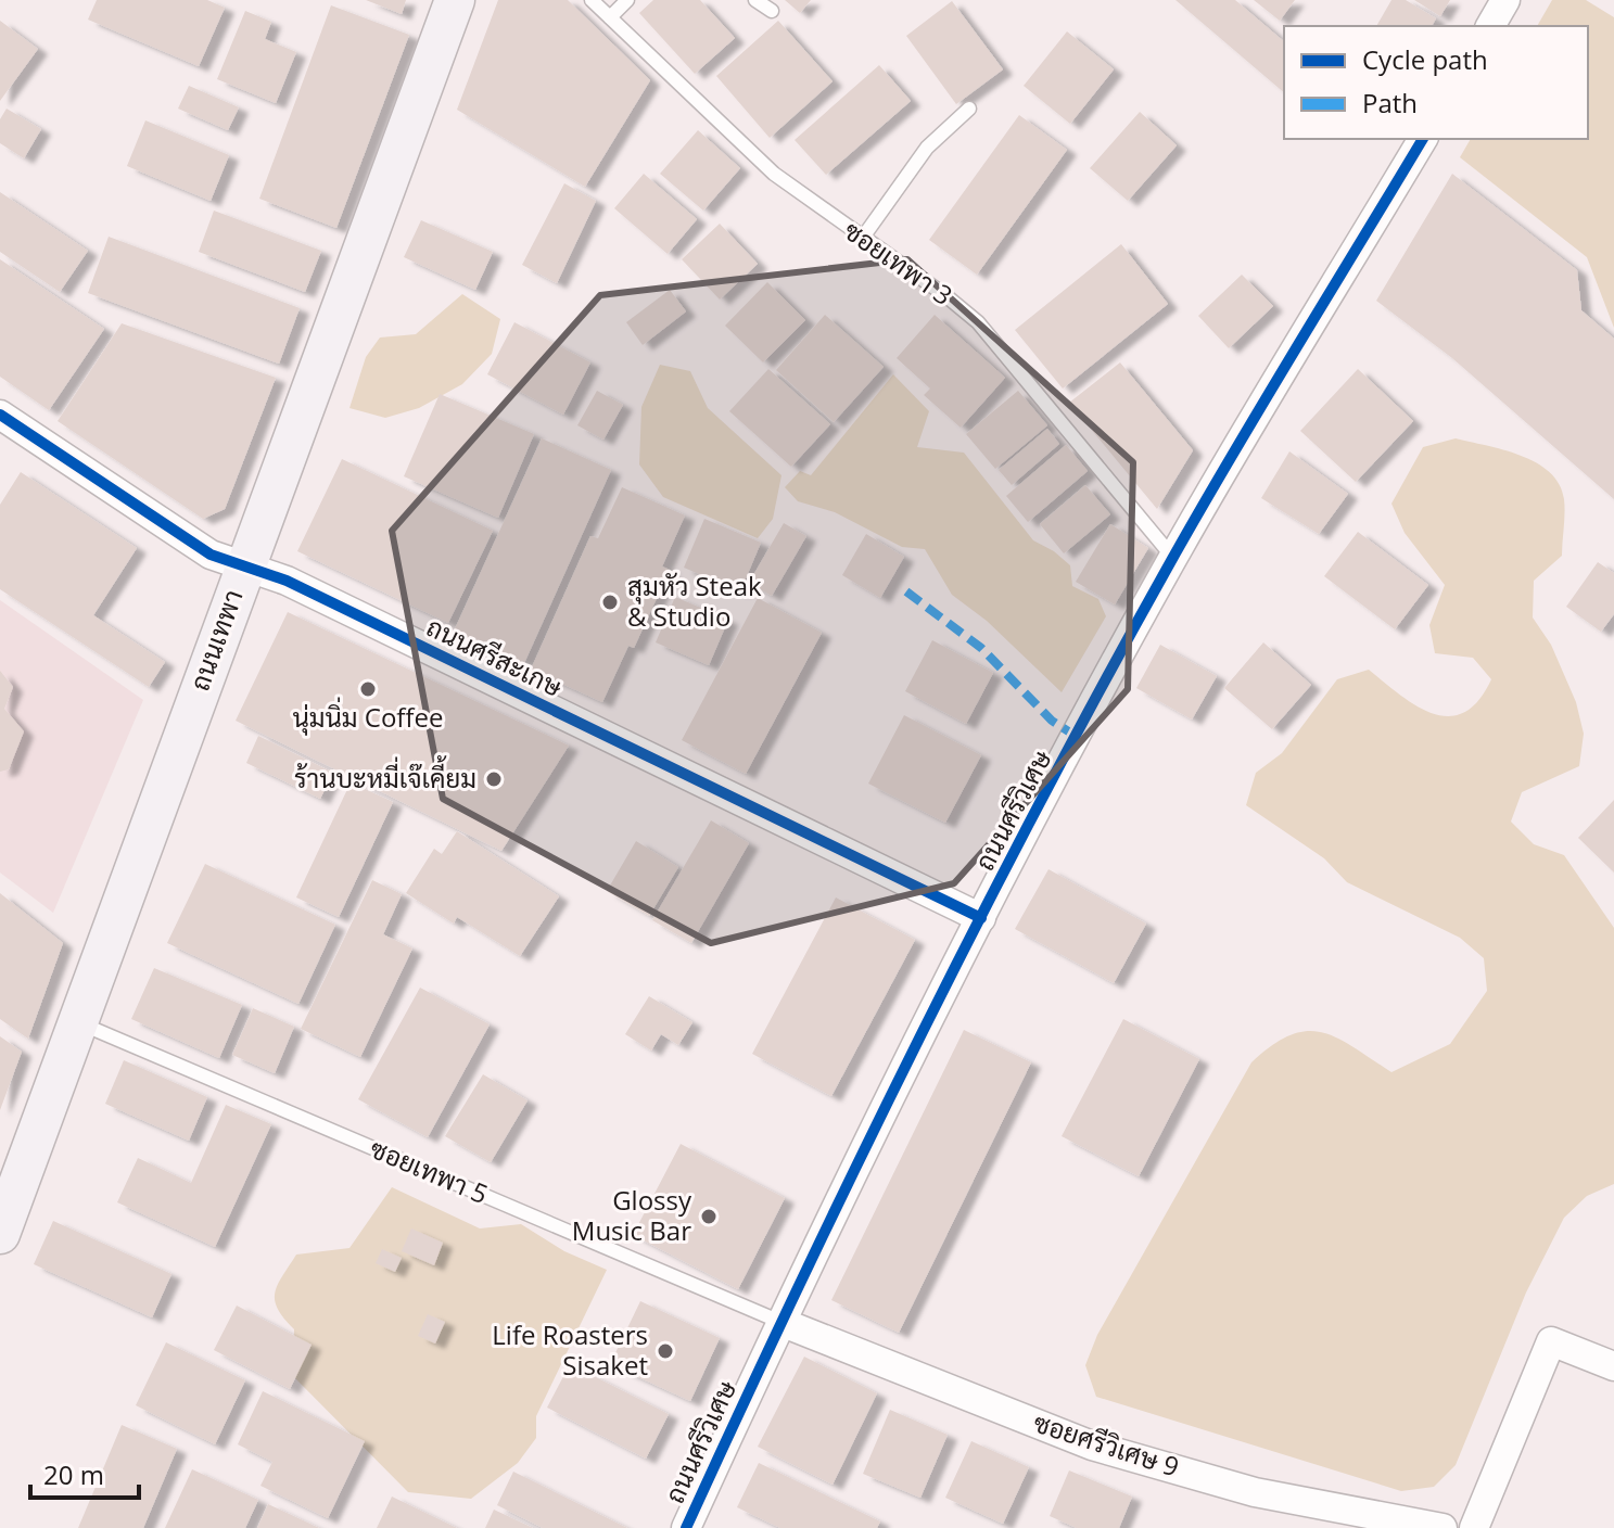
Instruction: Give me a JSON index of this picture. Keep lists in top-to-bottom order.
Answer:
{
  "streets": {
    "main road": ["ถนนเทพา"],
    "street": ["ถนนศรีสะเกษ", "ถนนศรีวิเศษ", "ซอยศรีวิเศษ 9"],
    "lane": ["ซอยเทพา 3", "ซอยเทพา 5"]
  },
  "crossings": [
    ["ซอยเทพา 3", "ถนนศรีวิเศษ"],
    ["ถนนเทพา", "ถนนศรีสะเกษ"],
    ["ถนนเทพา", "ซอยเทพา 5"],
    ["ถนนศรีสะเกษ", "ถนนศรีวิเศษ"],
    ["ถนนศรีวิเศษ", "ซอยเทพา 5"],
    ["ถนนศรีวิเศษ", "ซอยศรีวิเศษ 9"],
    ["ซอยเทพา 5", "ซอยศรีวิเศษ 9"]
  ],
  "places": [
    "สุมหัว Steak & Studio",
    "นุ่มนิ่ม Coffee",
    "ร้านบะหมี่เจ๊เคี้ยม",
    "Glossy Music Bar",
    "Life Roasters Sisaket"
  ],
  "legend": ["Cycle path", "Path"],
  "scale_bar": "20 m"
}
